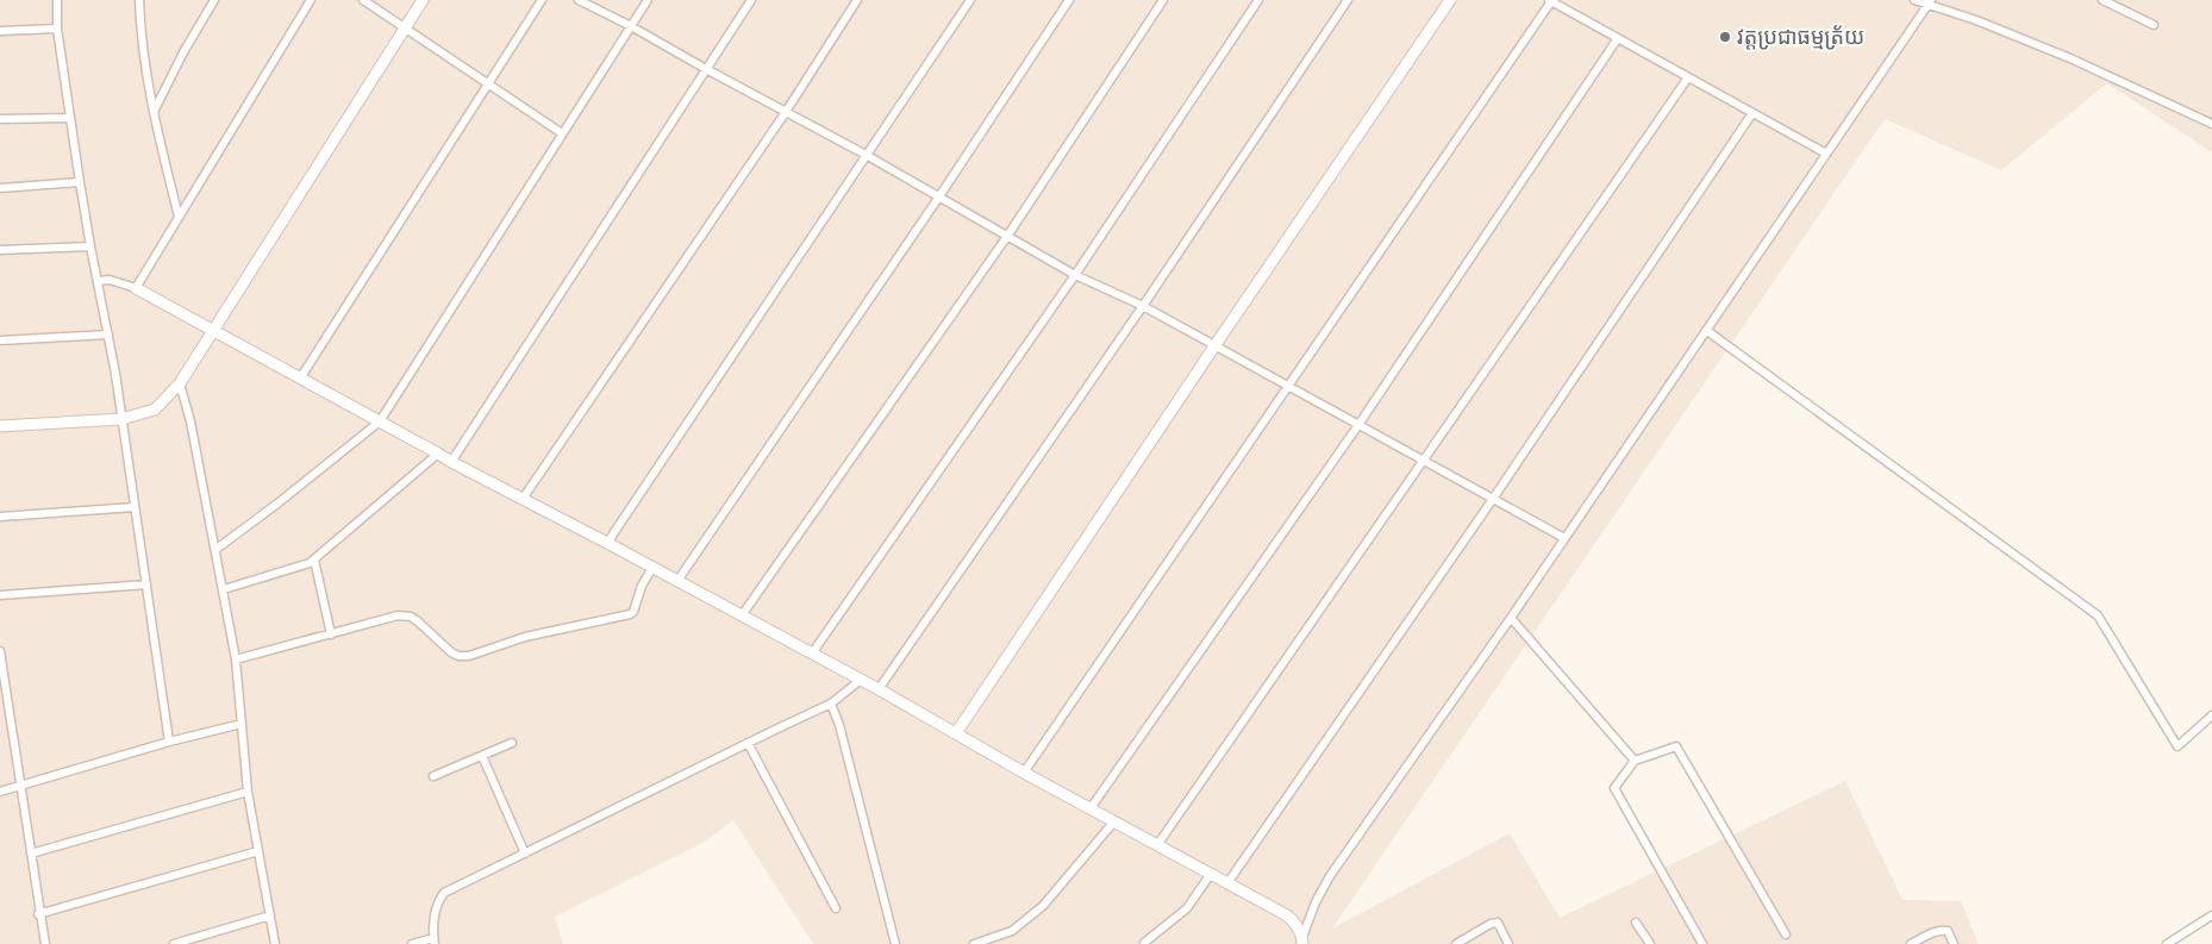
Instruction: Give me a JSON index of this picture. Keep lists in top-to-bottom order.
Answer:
{
  "places": ["វត្តប្រជាធម្មត្រ័យ"]
}
